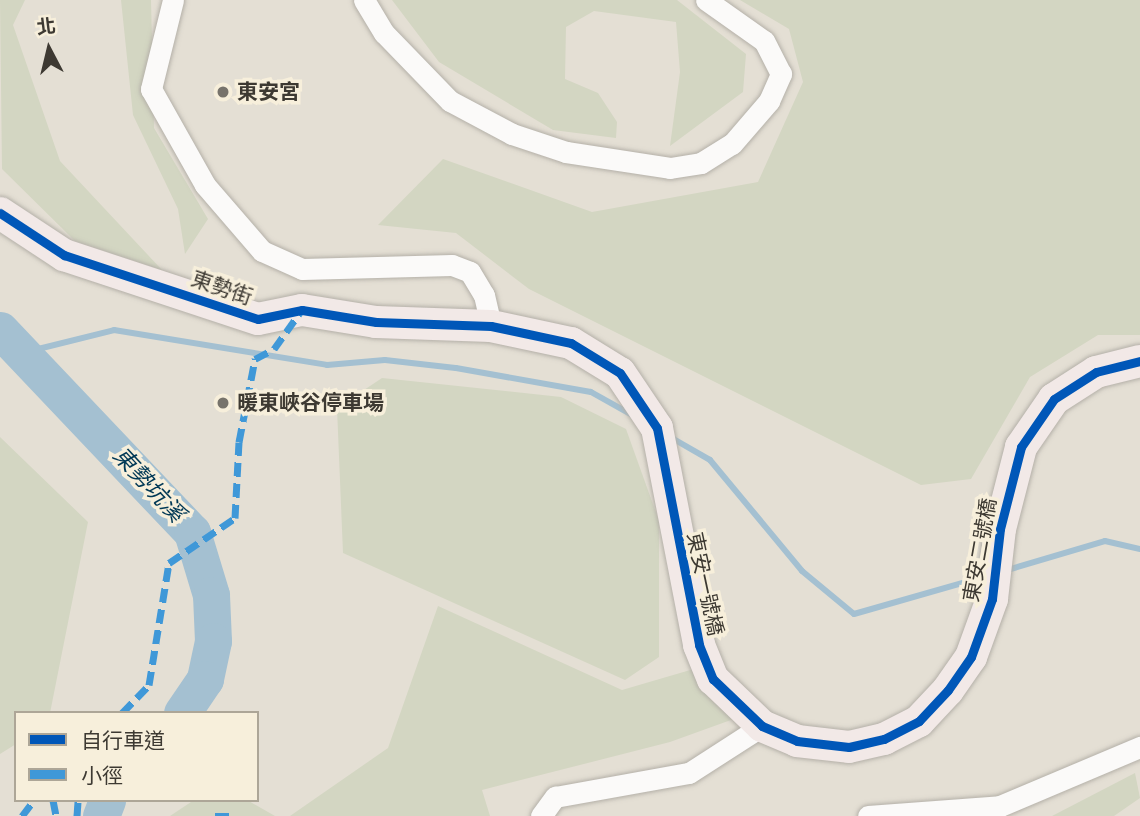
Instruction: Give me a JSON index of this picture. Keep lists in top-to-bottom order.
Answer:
{
  "streets": {
    "main road": ["東勢街", "東安二號橋", "東安一號橋"]
  },
  "crossings": [
    ["東勢街", "東安一號橋"],
    ["東安二號橋", "東安一號橋"]
  ],
  "water": ["東勢坑溪"],
  "places": ["東安宮", "暖東峽谷停車場"],
  "legend": ["自行車道", "小徑"],
  "north": "top"
}
